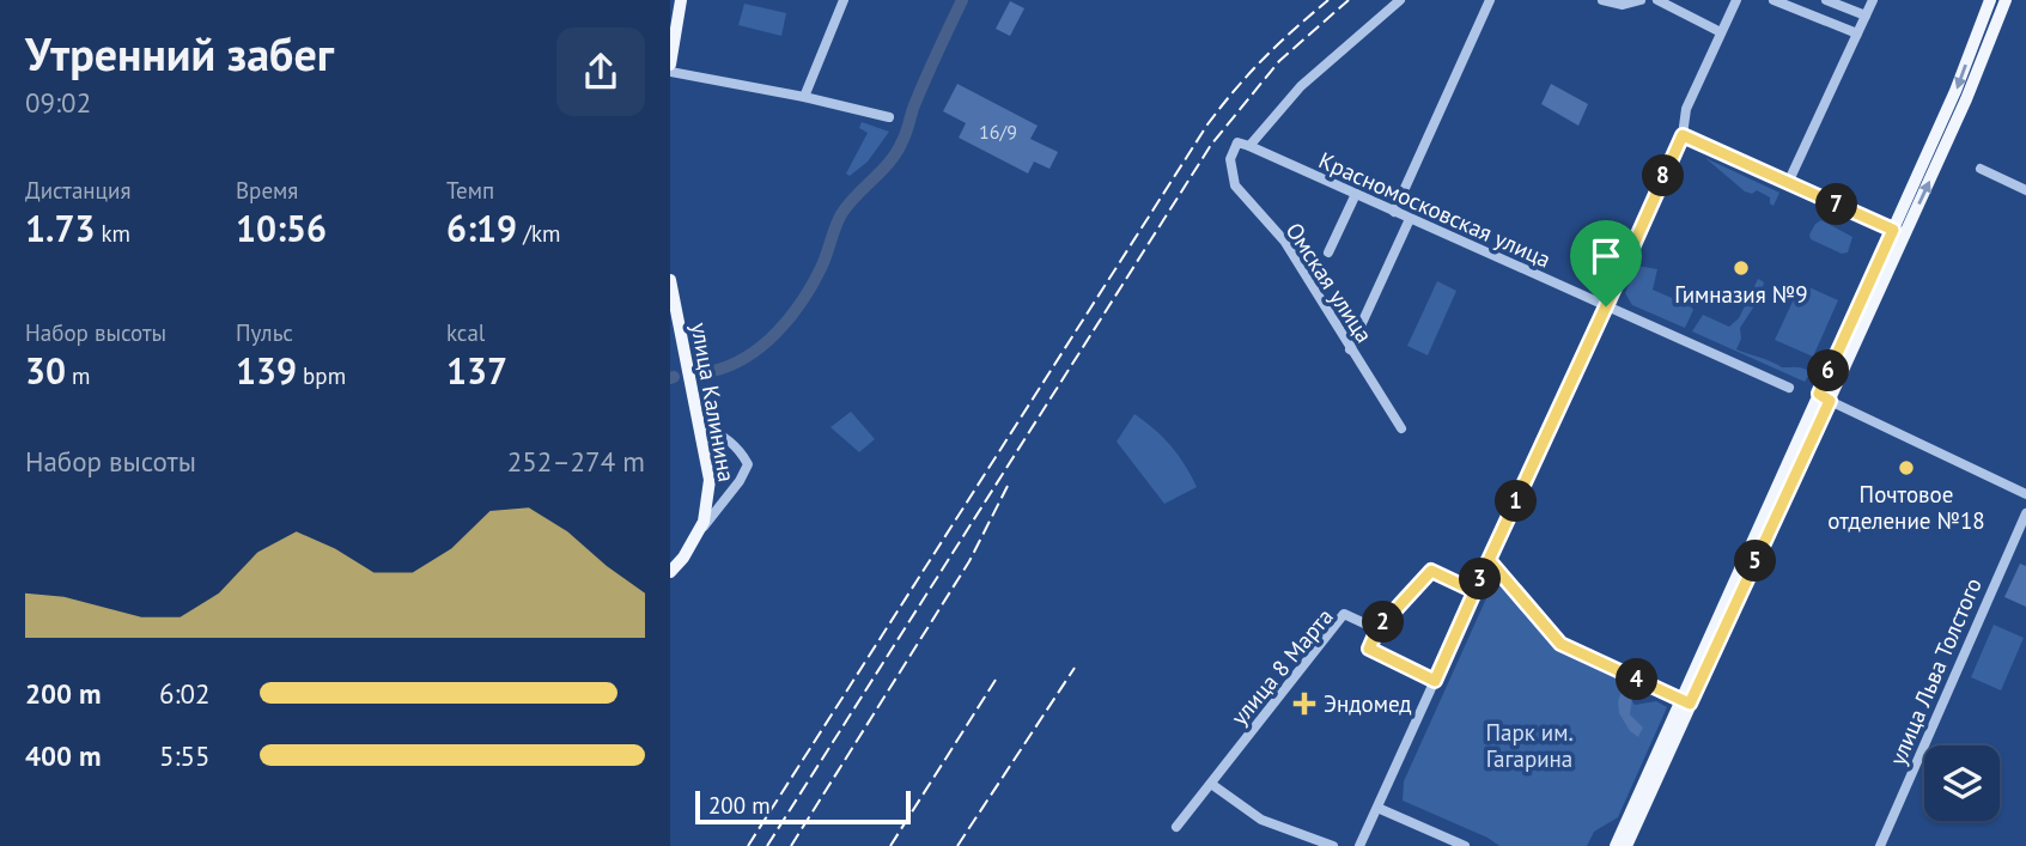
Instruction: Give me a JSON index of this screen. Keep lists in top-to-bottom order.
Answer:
{
  "streets": {
    "main road": ["улица Калинина"],
    "street": [
      "Красномосковская улица",
      "Омская улица",
      "улица 8 Марта",
      "улица Льва Толстого"
    ]
  },
  "crossings": [
    ["Красномосковская улица", "Омская улица"]
  ],
  "parks": ["Парк им. Гагарина"],
  "places": {
    "other": ["Гимназия №9", "Почтовое отделение №18"],
    "health": ["Эндомед"]
  },
  "house_numbers": ["16/9"],
  "scale_bar": "200 m",
  "page": {
    "heading": ["Утренний забег", "09:02"],
    "stats": [
      ["Дистанция", "1.73 km"],
      ["Время", "10:56"],
      ["Темп", "6:19 /km"],
      ["Набор высоты", "30 m"],
      ["Пульс", "139 bpm"],
      ["kcal", "137"]
    ],
    "pins": [
      "8",
      "7",
      "6",
      "1",
      "5",
      "3",
      "2",
      "4"
    ],
    "chart": ["Набор высоты", "252–274 m"],
    "list": [
      {
        "name": "200 m",
        "note": "6:02"
      },
      {
        "name": "400 m",
        "note": "5:55"
      }
    ],
    "scale": "200 m"
  }
}
